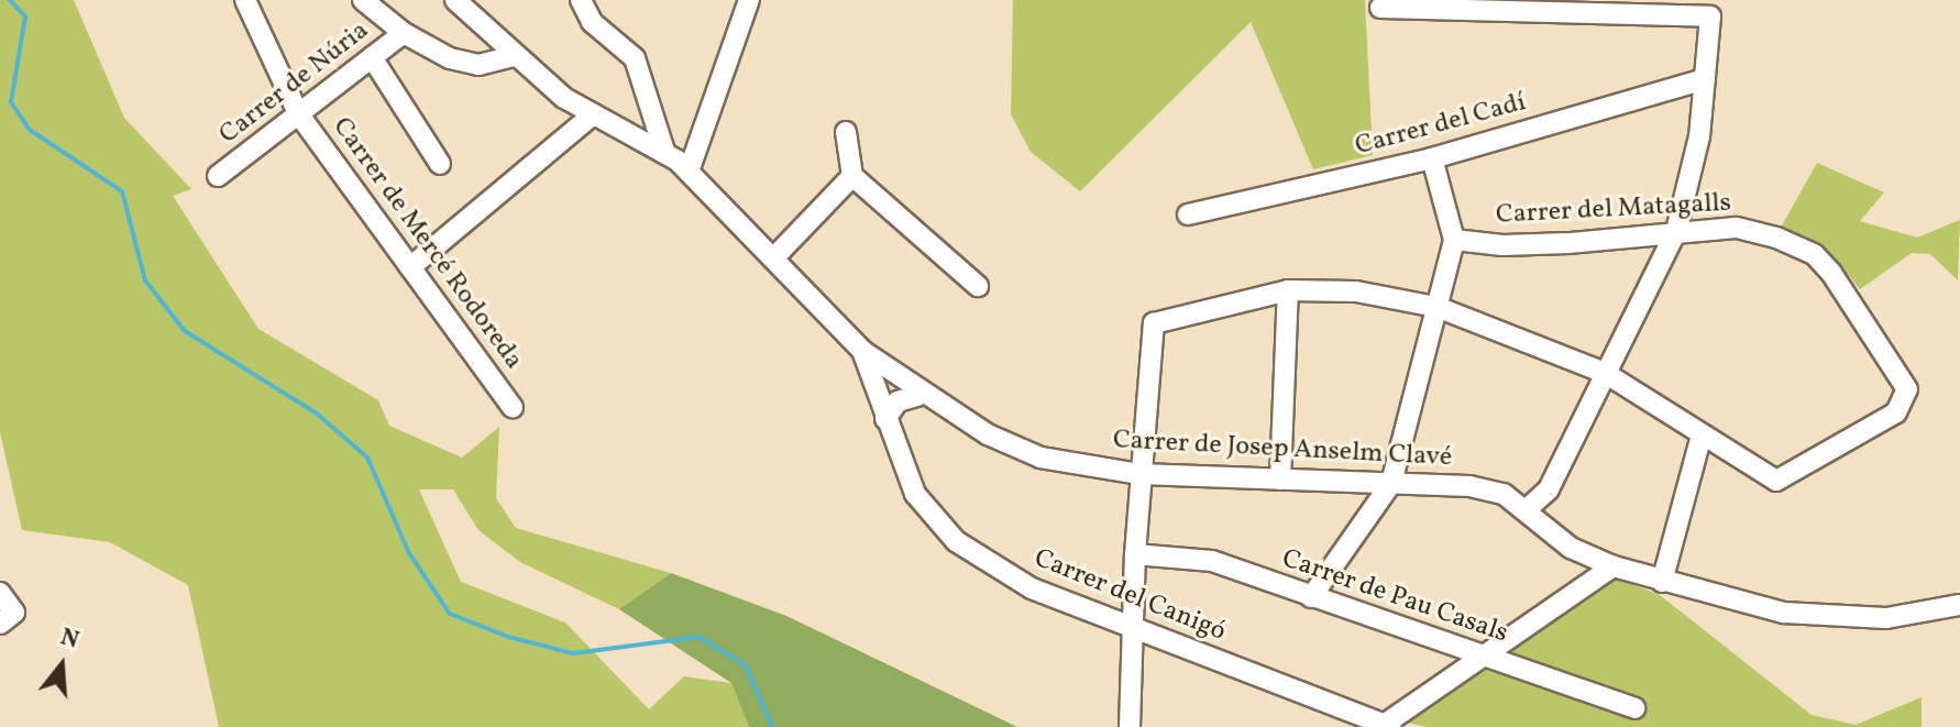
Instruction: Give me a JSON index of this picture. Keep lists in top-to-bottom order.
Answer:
{
  "streets": {
    "street": [
      "Carrer de Núria",
      "Carrer del Cadí",
      "Carrer del Matagalls",
      "Carrer de Mercé Rodoreda",
      "Carrer de Josep Anselm Clavé",
      "Carrer del Canigó",
      "Carrer de Pau Casals"
    ]
  },
  "crossings": [
    ["Carrer de Núria", "Carrer de Mercé Rodoreda"],
    ["Carrer de Josep Anselm Clavé", "Carrer del Canigó"]
  ],
  "north": "top"
}
